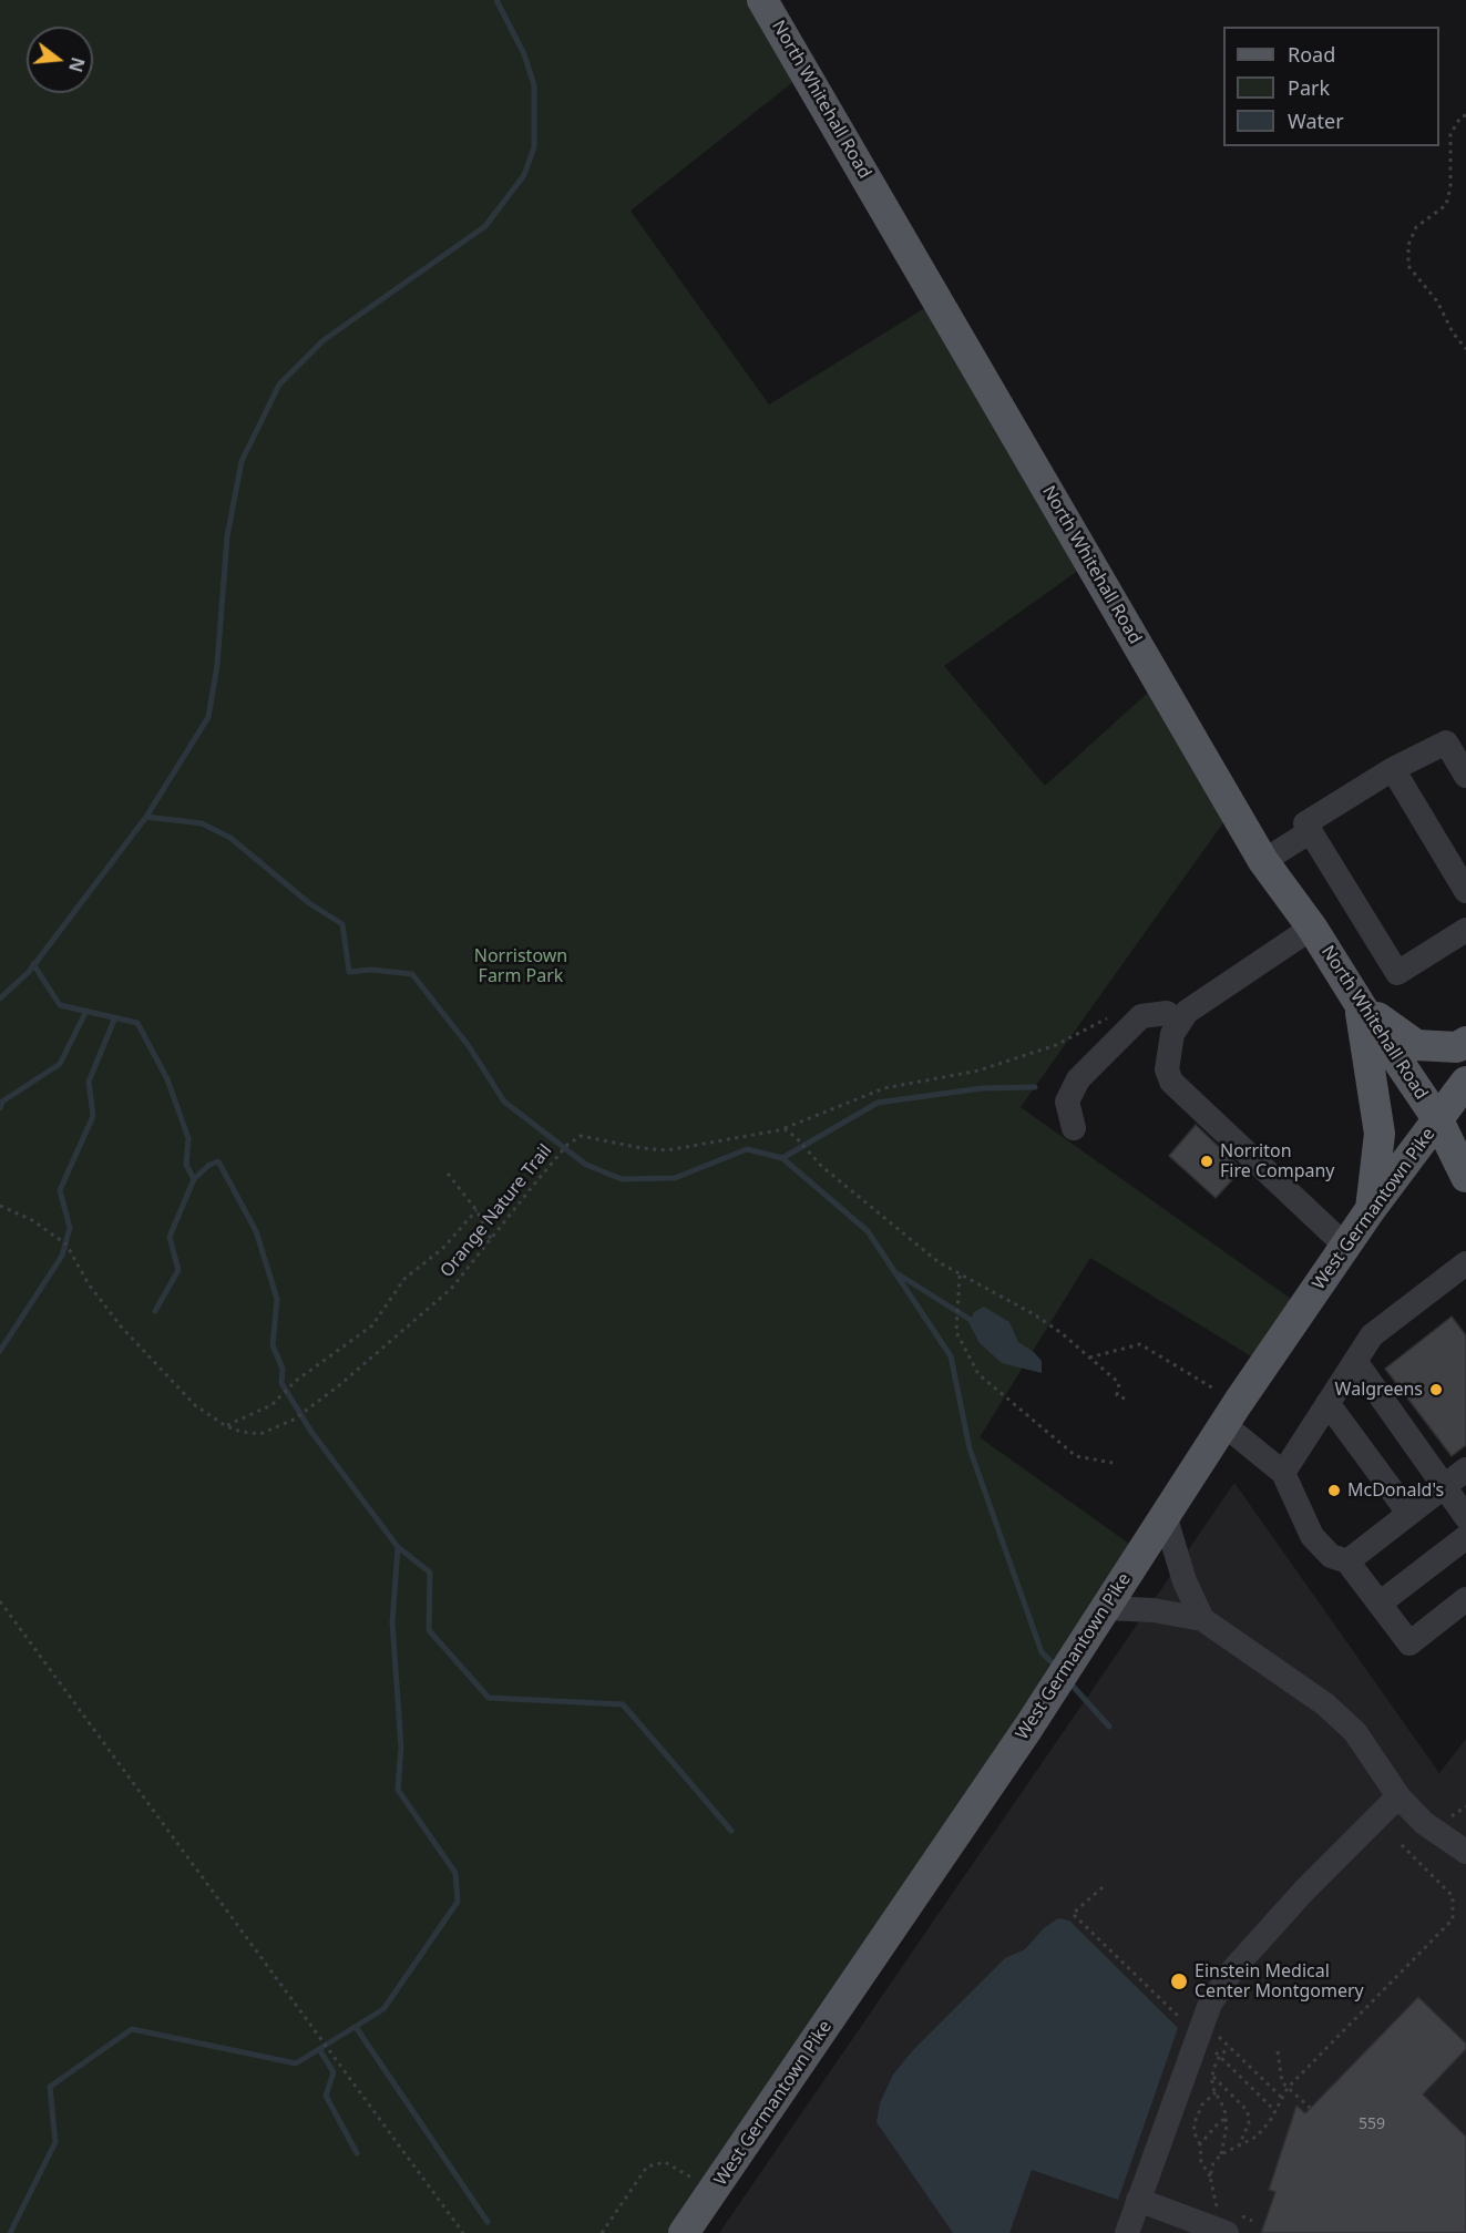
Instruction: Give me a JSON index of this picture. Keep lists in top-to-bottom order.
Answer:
{
  "streets": {
    "main road": ["North Whitehall Road", "West Germantown Pike"],
    "path": ["Orange Nature Trail"]
  },
  "crossings": [
    ["North Whitehall Road", "West Germantown Pike"]
  ],
  "parks": ["Norristown Farm Park"],
  "places": [
    "Norriton Fire Company",
    "Walgreens",
    "McDonald's",
    "Einstein Medical Center Montgomery"
  ],
  "house_numbers": ["559"],
  "legend": ["Road", "Park", "Water"],
  "north": "right"
}
